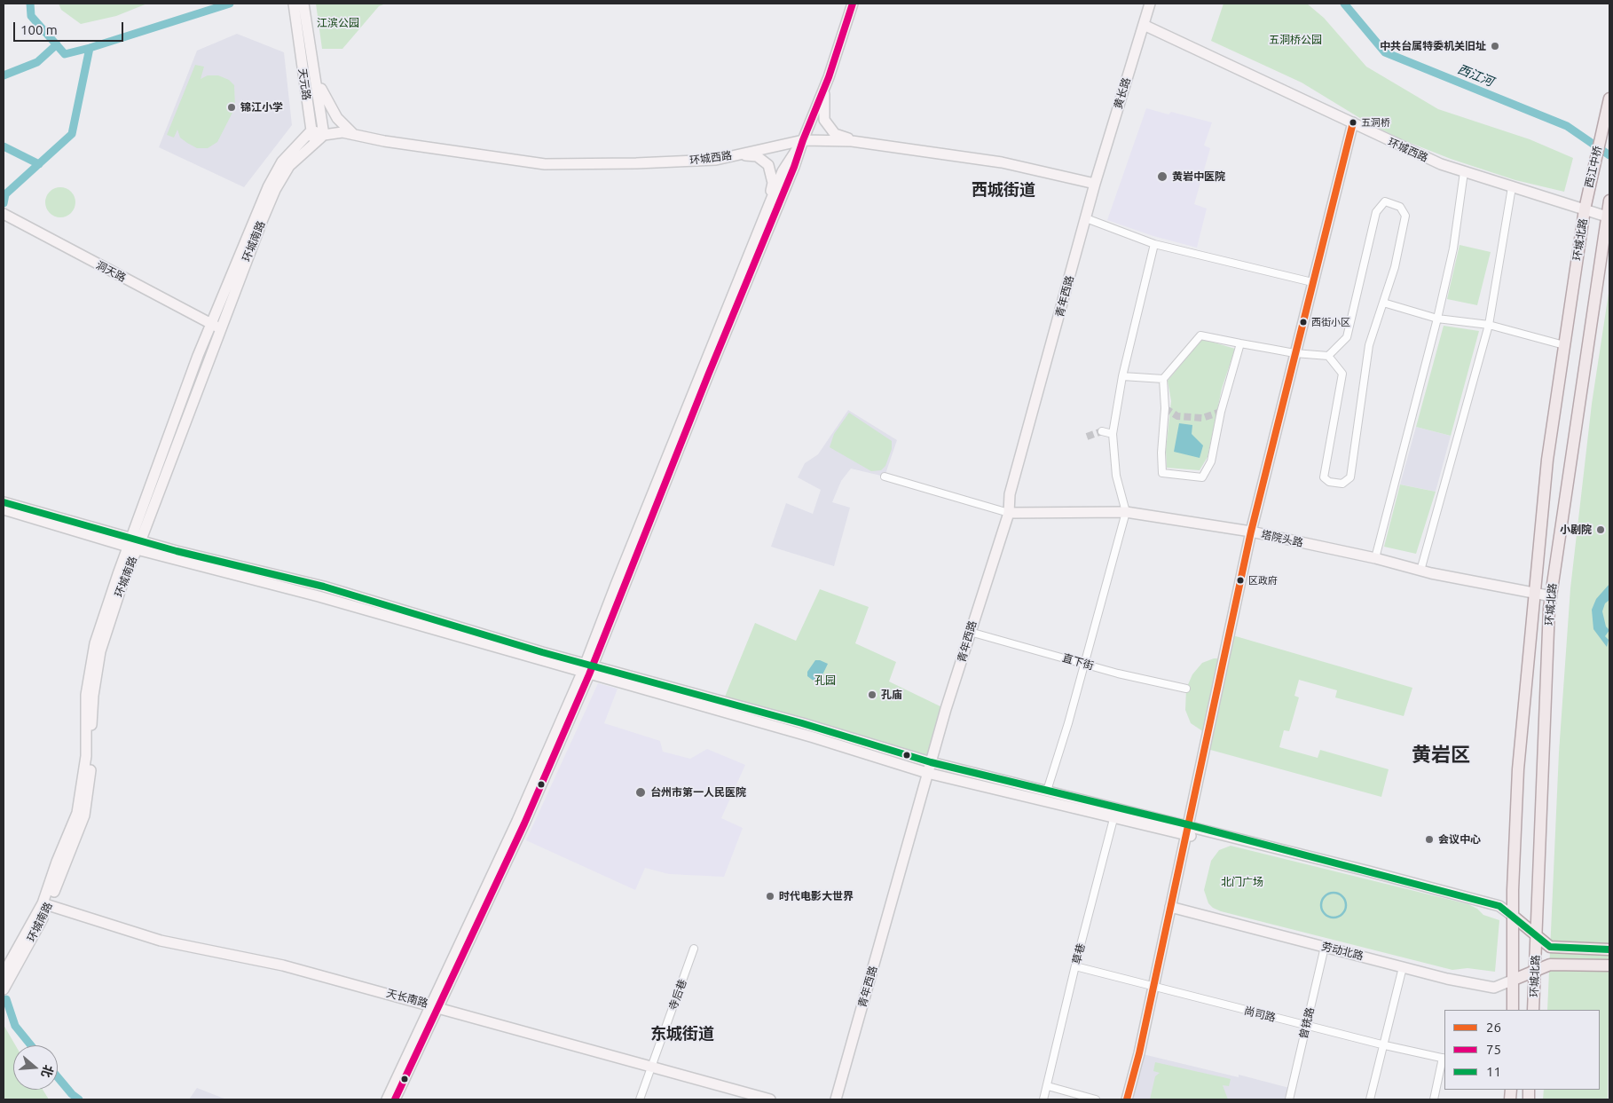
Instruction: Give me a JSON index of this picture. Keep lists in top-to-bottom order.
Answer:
{
  "streets": {
    "main road": [
      "天元路",
      "黄长路",
      "环城西路",
      "西江中桥",
      "环城北路",
      "环城南路",
      "洞天路",
      "青年西路",
      "塔院头路",
      "劳动北路",
      "天长南路"
    ],
    "street": [
      "直下街",
      "草巷",
      "寺后巷",
      "尚司路",
      "曾铣路"
    ]
  },
  "crossings": [
    ["天元路", "环城西路"],
    ["天元路", "环城南路"],
    ["黄长路", "环城西路"],
    ["黄长路", "青年西路"],
    ["环城西路", "西江中桥"],
    ["环城西路", "环城北路"],
    ["环城西路", "环城南路"],
    ["环城西路", "青年西路"],
    ["西江中桥", "环城北路"],
    ["环城北路", "塔院头路"],
    ["环城北路", "劳动北路"],
    ["环城南路", "洞天路"],
    ["环城南路", "天长南路"],
    ["青年西路", "塔院头路"],
    ["青年西路", "直下街"],
    ["劳动北路", "曾铣路"],
    ["草巷", "尚司路"],
    ["寺后巷", "天长南路"],
    ["尚司路", "曾铣路"]
  ],
  "districts": ["西城街道", "黄岩区", "东城街道"],
  "water": ["西江河"],
  "parks": [
    "江滨公园",
    "五洞桥公园",
    "孔园",
    "北门广场"
  ],
  "places": [
    "中共台属特委机关旧址",
    "锦江小学",
    "五洞桥",
    "黄岩中医院",
    "西街小区",
    "小剧院",
    "区政府",
    "孔庙",
    "台州市第一人民医院",
    "会议中心",
    "时代电影大世界"
  ],
  "lines": ["transit line 75", "transit line 26", "transit line 11"],
  "legend": ["26", "75", "11"],
  "scale_bar": "100 m",
  "north": "right"
}
